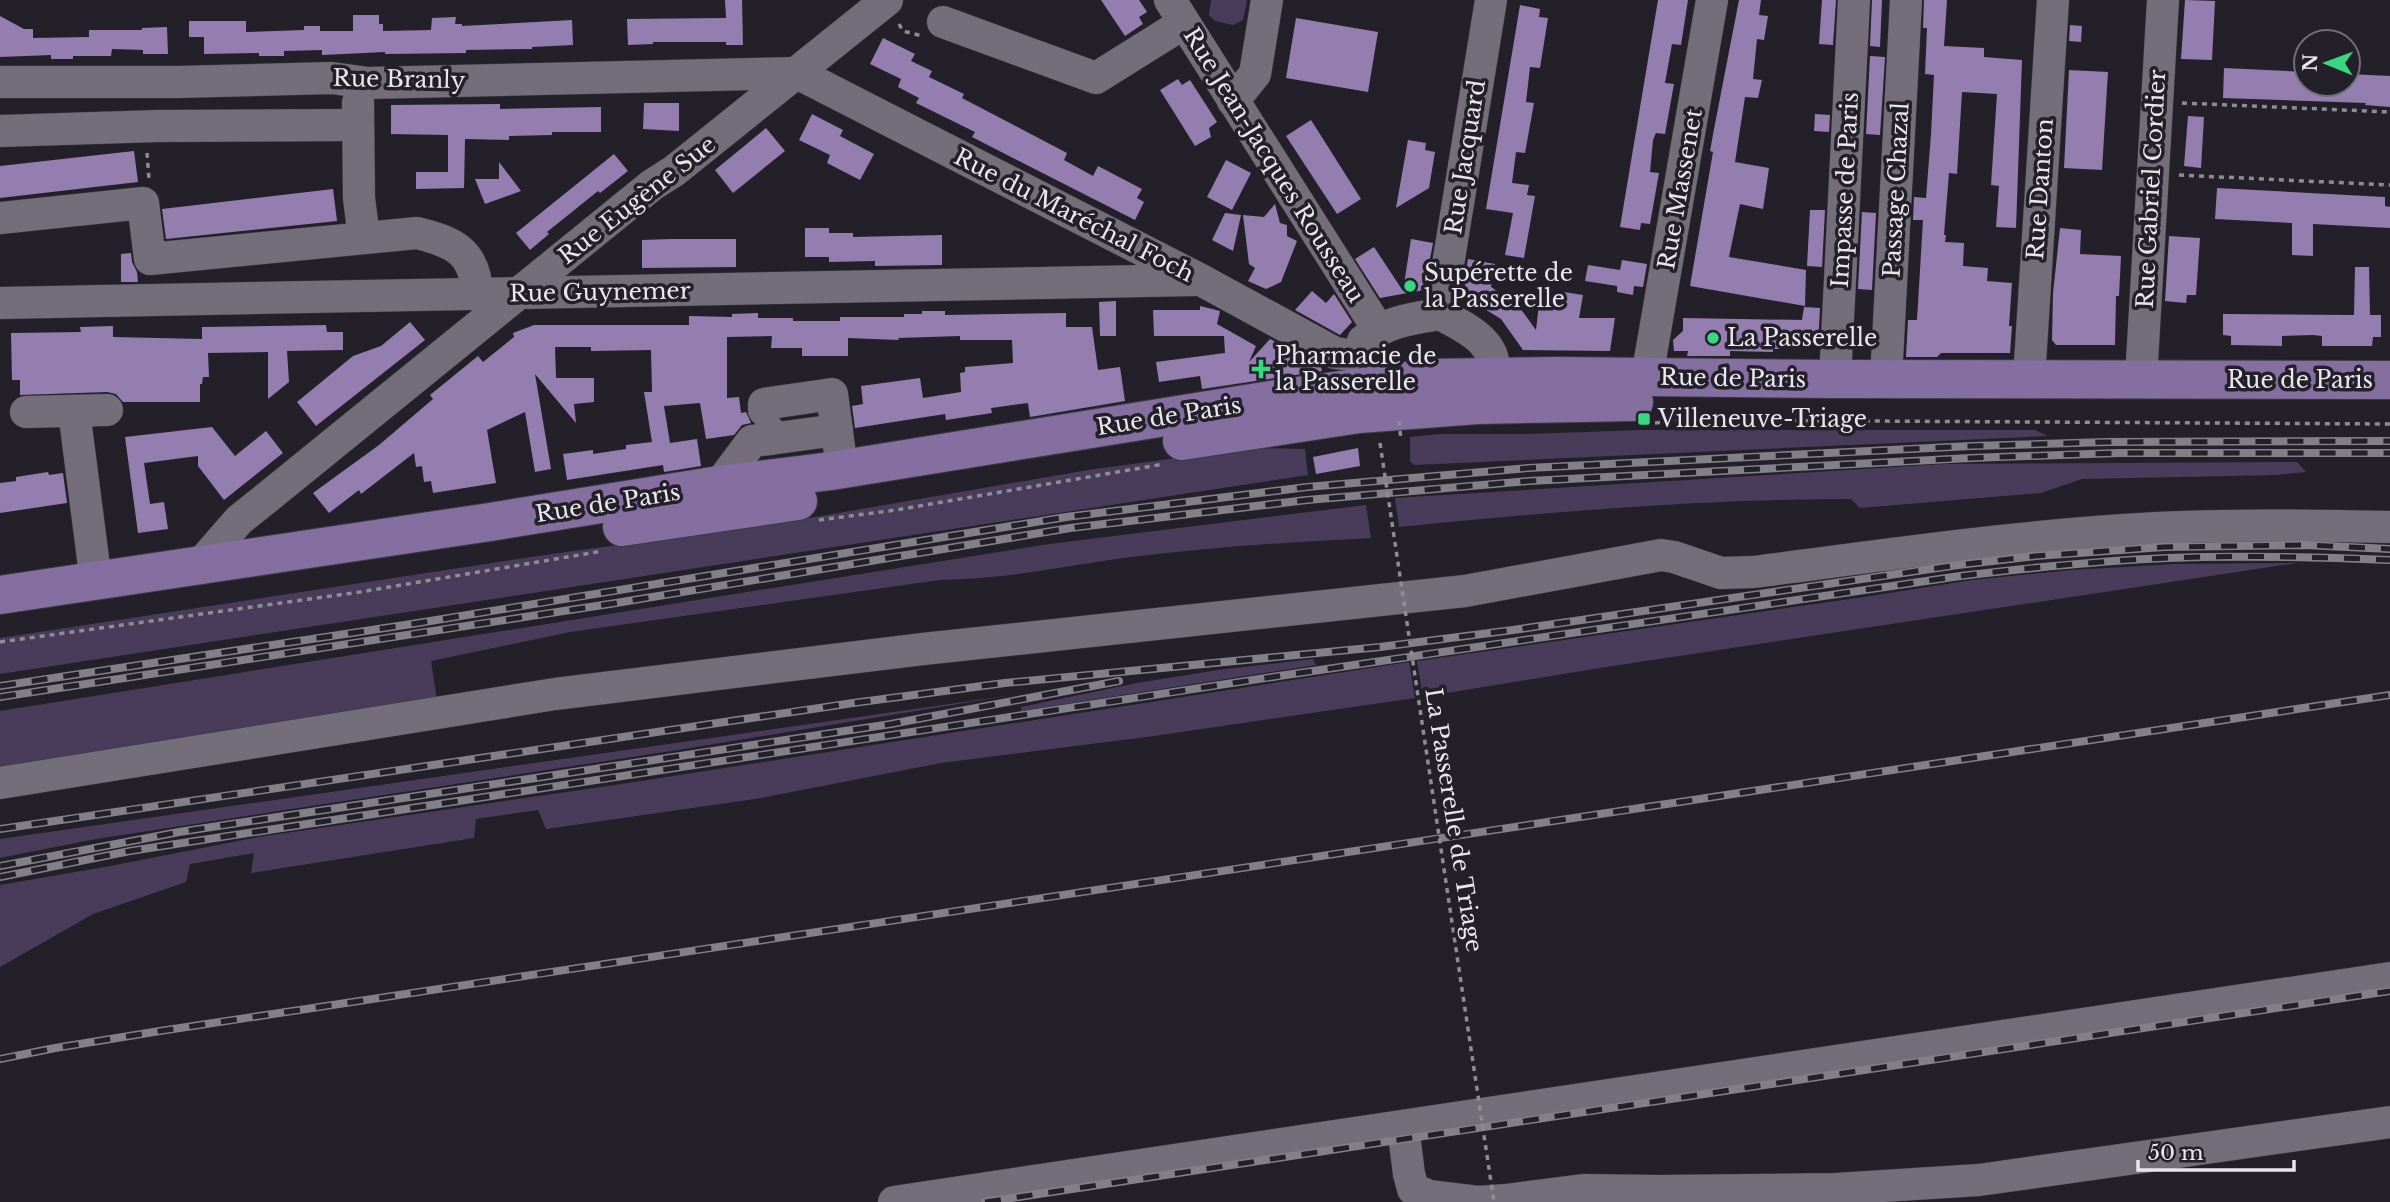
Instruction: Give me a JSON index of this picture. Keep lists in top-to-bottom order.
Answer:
{
  "streets": {
    "main road": ["Rue de Paris"],
    "street": [
      "Rue Branly",
      "Rue Jacquard",
      "Rue Jean-Jacques Rousseau",
      "Rue Massenet",
      "Rue Danton",
      "Rue Gabriel Cordier",
      "Impasse de Paris",
      "Passage Chazal",
      "Rue Eugène Sue",
      "Rue du Maréchal Foch",
      "Rue Guynemer"
    ],
    "path": ["La Passerelle de Triage"]
  },
  "crossings": [
    ["Rue Branly", "Rue Eugène Sue"],
    ["Rue Branly", "Rue du Maréchal Foch"],
    ["Rue Massenet", "Rue de Paris"],
    ["Rue Danton", "Rue de Paris"],
    ["Rue Gabriel Cordier", "Rue de Paris"],
    ["Impasse de Paris", "Rue de Paris"],
    ["Passage Chazal", "Rue de Paris"],
    ["Rue Eugène Sue", "Rue du Maréchal Foch"],
    ["Rue Eugène Sue", "Rue Guynemer"],
    ["Rue Eugène Sue", "Rue de Paris"],
    ["Rue du Maréchal Foch", "Rue Guynemer"],
    ["Rue du Maréchal Foch", "Rue de Paris"],
    ["Rue du Maréchal Foch", "La Passerelle de Triage"],
    ["Rue de Paris", "La Passerelle de Triage"]
  ],
  "places": {
    "other": ["Supérette de la Passerelle", "La Passerelle"],
    "health": ["Pharmacie de la Passerelle"],
    "transit": ["Villeneuve-Triage"]
  },
  "scale_bar": "50 m",
  "north": "left"
}
